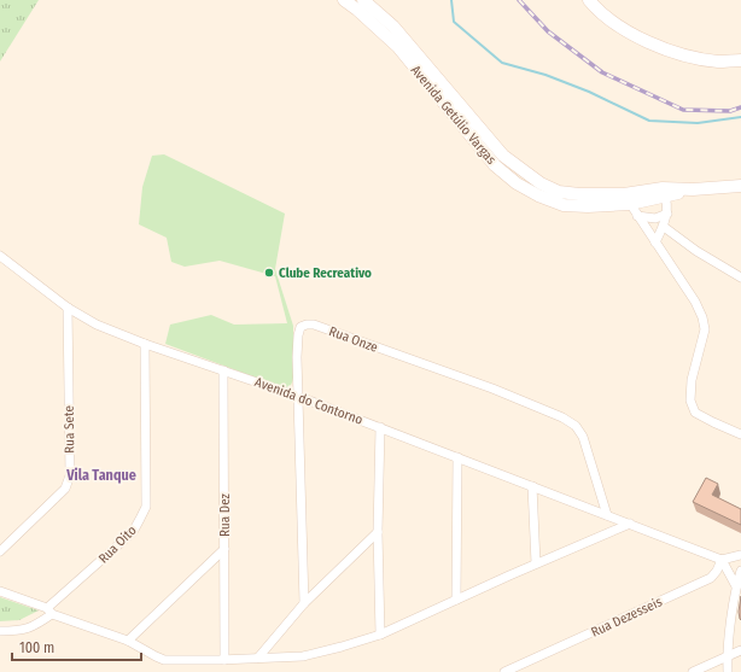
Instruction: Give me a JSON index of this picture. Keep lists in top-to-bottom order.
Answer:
{
  "streets": {
    "main road": ["Avenida Getúlio Vargas"],
    "street": [
      "Rua Onze",
      "Avenida do Contorno",
      "Rua Sete",
      "Rua Dez",
      "Rua Oito",
      "Rua Dezesseis"
    ]
  },
  "crossings": [
    ["Rua Onze", "Avenida do Contorno"],
    ["Avenida do Contorno", "Rua Sete"],
    ["Avenida do Contorno", "Rua Dez"],
    ["Avenida do Contorno", "Rua Oito"],
    ["Avenida do Contorno", "Rua Dezesseis"]
  ],
  "districts": ["Vila Tanque"],
  "places": ["Clube Recreativo"],
  "scale_bar": "100 m"
}
